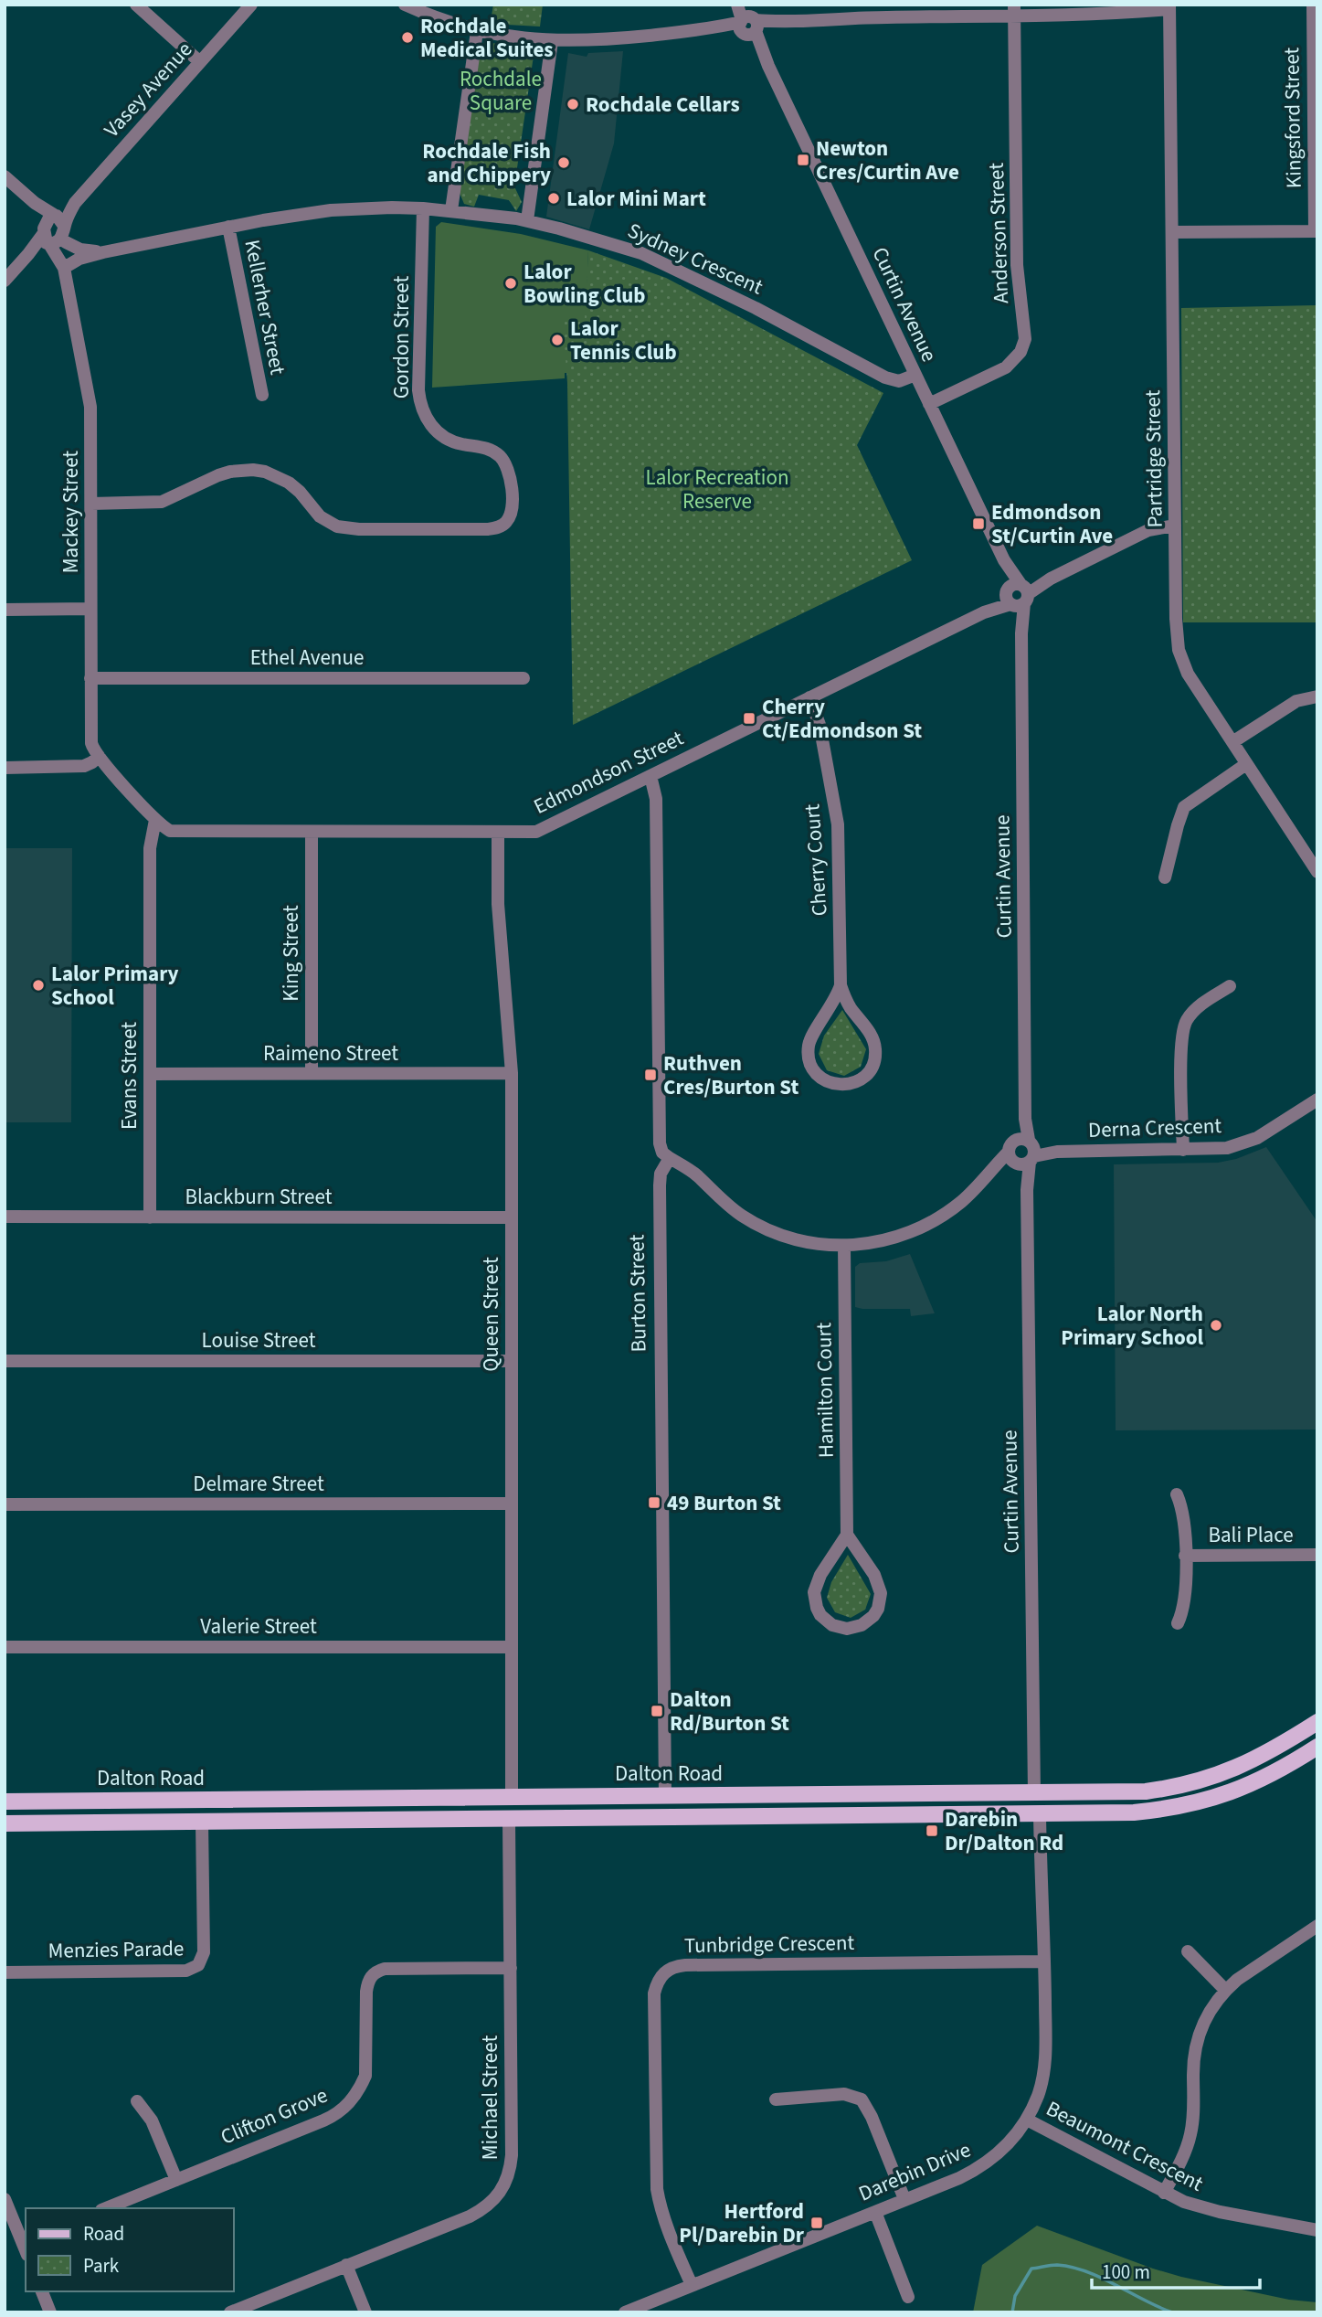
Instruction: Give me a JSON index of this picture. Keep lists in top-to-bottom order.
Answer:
{
  "streets": {
    "main road": ["Burton Street", "Dalton Road"],
    "street": [
      "Vasey Avenue",
      "Kingsford Street",
      "Anderson Street",
      "Sydney Crescent",
      "Curtin Avenue",
      "Kellerher Street",
      "Gordon Street",
      "Partridge Street",
      "Mackey Street",
      "Ethel Avenue",
      "Edmondson Street",
      "Cherry Court",
      "King Street",
      "Raimeno Street",
      "Evans Street",
      "Derna Crescent",
      "Blackburn Street",
      "Queen Street",
      "Louise Street",
      "Hamilton Court",
      "Delmare Street",
      "Bali Place",
      "Valerie Street",
      "Tunbridge Crescent",
      "Menzies Parade",
      "Michael Street",
      "Clifton Grove",
      "Beaumont Crescent",
      "Darebin Drive"
    ]
  },
  "crossings": [
    ["Vasey Avenue", "Sydney Crescent"],
    ["Vasey Avenue", "Mackey Street"],
    ["Anderson Street", "Curtin Avenue"],
    ["Sydney Crescent", "Curtin Avenue"],
    ["Sydney Crescent", "Kellerher Street"],
    ["Sydney Crescent", "Gordon Street"],
    ["Sydney Crescent", "Mackey Street"],
    ["Curtin Avenue", "Edmondson Street"],
    ["Curtin Avenue", "Derna Crescent"],
    ["Curtin Avenue", "Dalton Road"],
    ["Gordon Street", "Mackey Street"],
    ["Partridge Street", "Edmondson Street"],
    ["Mackey Street", "Ethel Avenue"],
    ["Mackey Street", "Edmondson Street"],
    ["Edmondson Street", "Cherry Court"],
    ["Edmondson Street", "King Street"],
    ["Edmondson Street", "Evans Street"],
    ["Edmondson Street", "Queen Street"],
    ["King Street", "Raimeno Street"],
    ["Raimeno Street", "Evans Street"],
    ["Raimeno Street", "Queen Street"],
    ["Evans Street", "Blackburn Street"],
    ["Blackburn Street", "Queen Street"],
    ["Burton Street", "Dalton Road"],
    ["Queen Street", "Louise Street"],
    ["Queen Street", "Delmare Street"],
    ["Queen Street", "Valerie Street"],
    ["Queen Street", "Dalton Road"],
    ["Tunbridge Crescent", "Darebin Drive"],
    ["Michael Street", "Clifton Grove"],
    ["Beaumont Crescent", "Darebin Drive"]
  ],
  "parks": ["Rochdale Square", "Lalor Recreation Reserve"],
  "places": {
    "other": [
      "Rochdale Medical Suites",
      "Rochdale Cellars",
      "Rochdale Fish and Chippery",
      "Lalor Mini Mart",
      "Lalor Bowling Club",
      "Lalor Tennis Club",
      "Lalor Primary School",
      "Lalor North Primary School"
    ],
    "transit": [
      "Newton Cres/Curtin Ave",
      "Edmondson St/Curtin Ave",
      "Cherry Ct/Edmondson St",
      "Ruthven Cres/Burton St",
      "49 Burton St",
      "Dalton Rd/Burton St",
      "Darebin Dr/Dalton Rd",
      "Hertford Pl/Darebin Dr"
    ]
  },
  "legend": ["Road", "Park"],
  "scale_bar": "100 m"
}
